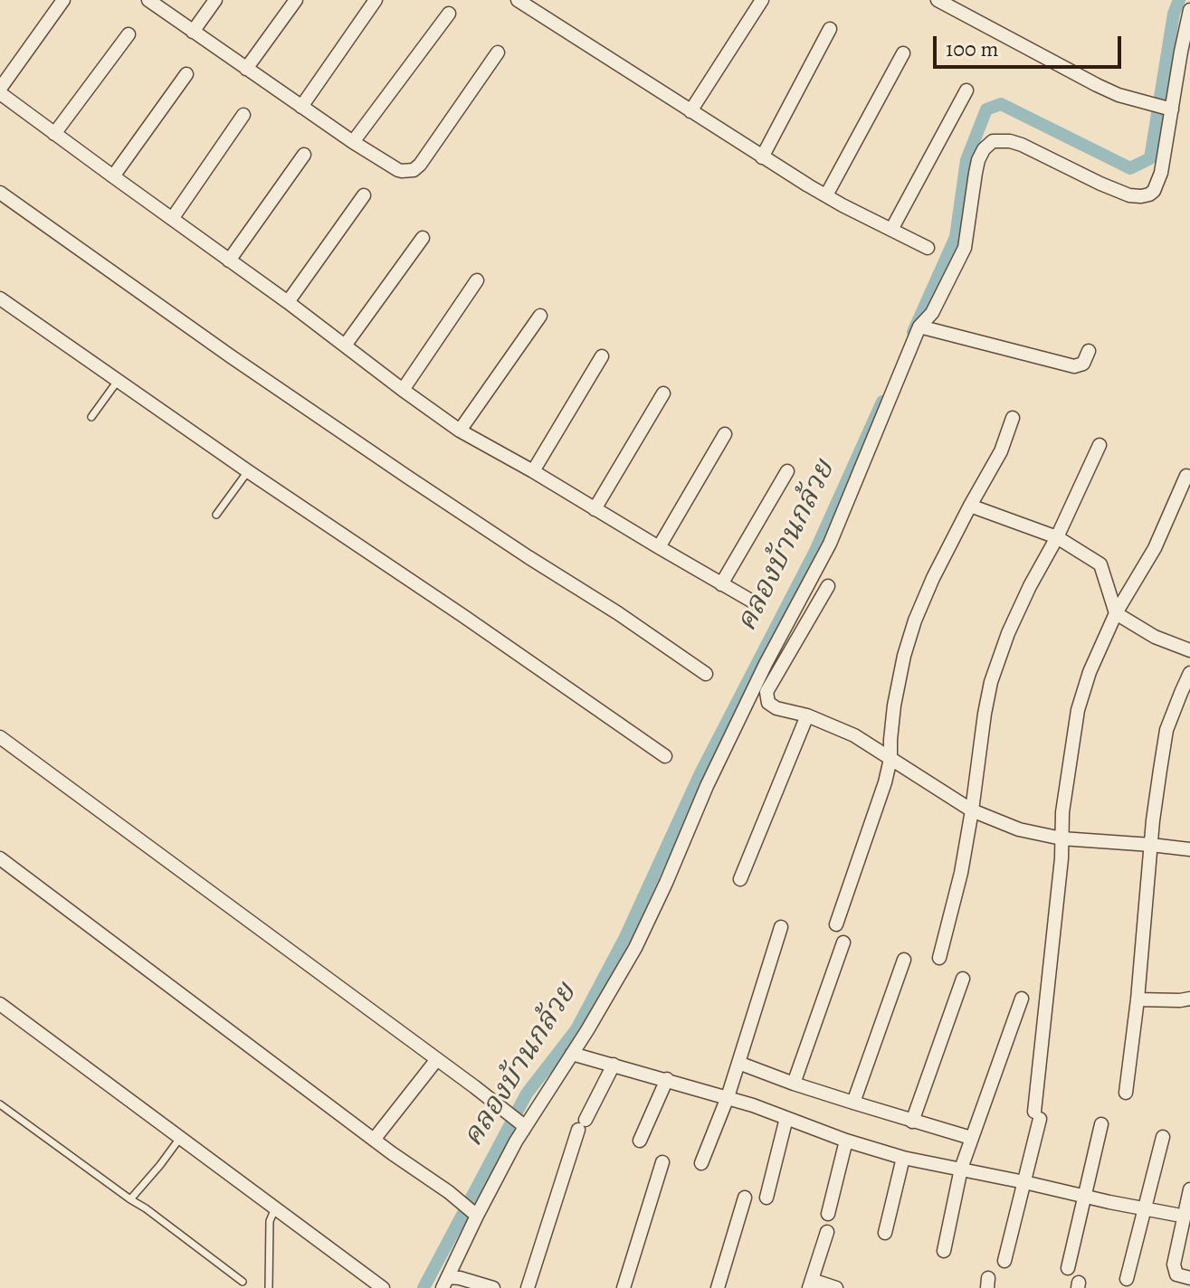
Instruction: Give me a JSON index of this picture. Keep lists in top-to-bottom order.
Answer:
{
  "water": ["คลองบ้านกล้วย"],
  "scale_bar": "100 m"
}
